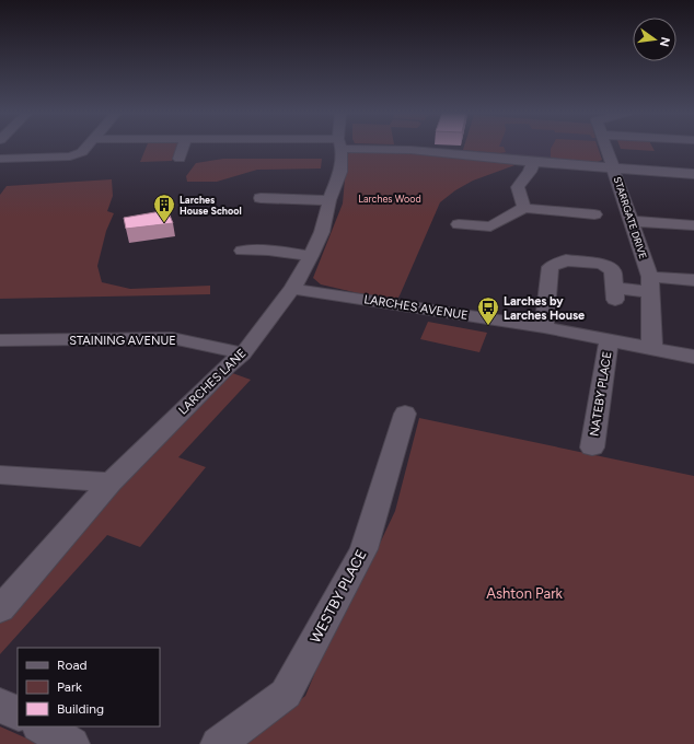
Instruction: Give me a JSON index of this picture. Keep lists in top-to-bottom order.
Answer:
{
  "streets": {
    "street": [
      "STARRGATE DRIVE",
      "LARCHES AVENUE",
      "STAINING AVENUE",
      "LARCHES LANE",
      "NATEBY PLACE",
      "WESTBY PLACE"
    ]
  },
  "crossings": [
    ["STARRGATE DRIVE", "LARCHES AVENUE"],
    ["LARCHES AVENUE", "LARCHES LANE"],
    ["LARCHES AVENUE", "NATEBY PLACE"],
    ["STAINING AVENUE", "LARCHES LANE"]
  ],
  "parks": ["Larches Wood", "Ashton Park"],
  "places": {
    "building": ["Larches House School"],
    "bus stop": ["Larches by Larches House"]
  },
  "legend": ["Road", "Park", "Building"],
  "north": "right"
}
